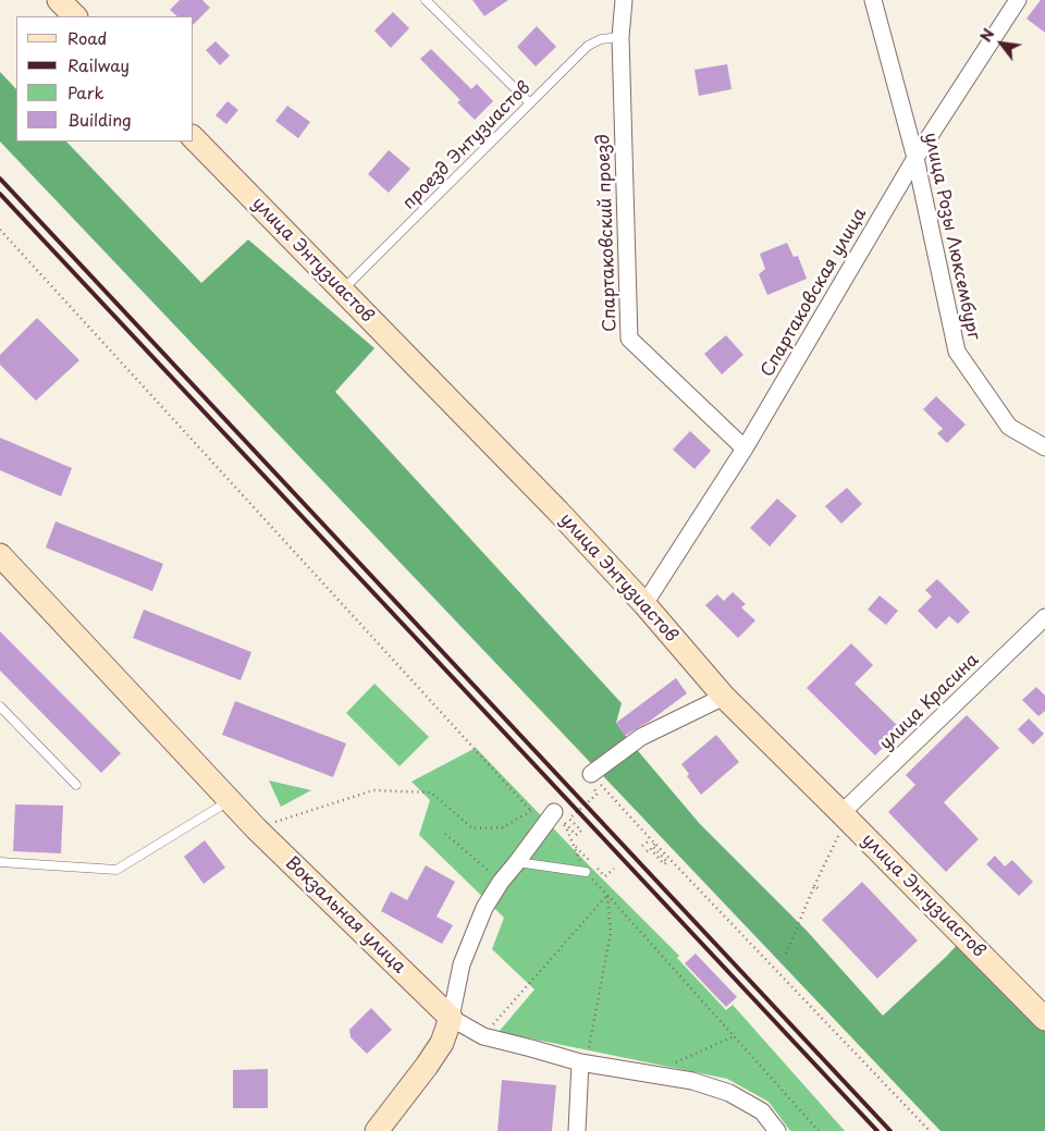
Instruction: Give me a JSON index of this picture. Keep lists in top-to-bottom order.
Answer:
{
  "streets": {
    "street": [
      "Спартаковский проезд",
      "улица Розы Люксембург",
      "улица Энтузиастов",
      "Спартаковская улица",
      "улица Красина",
      "Вокзальная улица"
    ],
    "lane": ["проезд Энтузиастов"]
  },
  "crossings": [
    ["проезд Энтузиастов", "Спартаковский проезд"],
    ["проезд Энтузиастов", "улица Энтузиастов"],
    ["Спартаковский проезд", "Спартаковская улица"],
    ["улица Розы Люксембург", "Спартаковская улица"],
    ["улица Энтузиастов", "Спартаковская улица"],
    ["улица Энтузиастов", "улица Красина"]
  ],
  "legend": [
    "Road",
    "Railway",
    "Park",
    "Building"
  ],
  "north": "top left"
}
